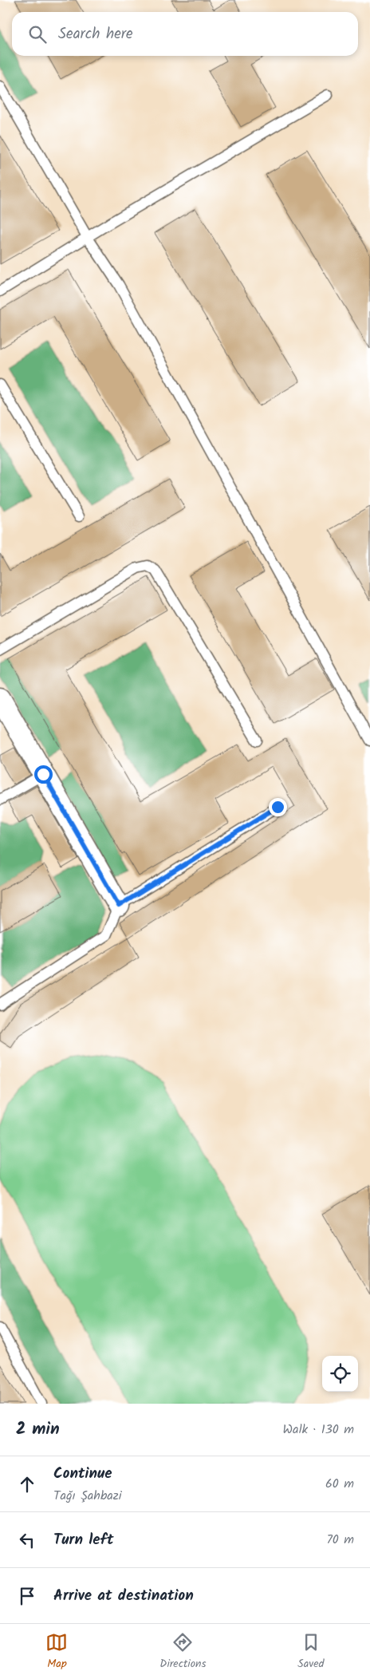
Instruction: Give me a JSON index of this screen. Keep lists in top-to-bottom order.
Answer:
{
  "page": {
    "search": "Search here",
    "heading": ["2 min", "Walk · 130 m"],
    "list": [
      ["Continue", "Tağı Şahbazi", "60 m"],
      ["Turn left", "70 m"],
      "Arrive at destination"
    ],
    "nav": ["Map", "Directions", "Saved"]
  }
}
